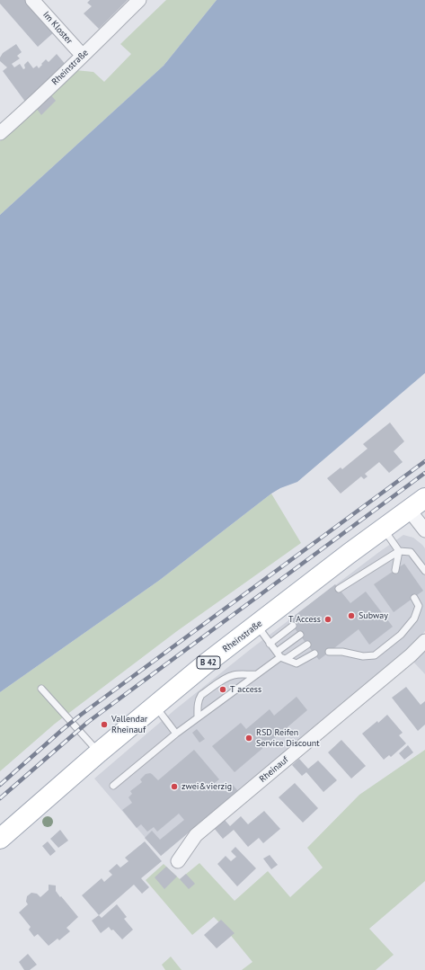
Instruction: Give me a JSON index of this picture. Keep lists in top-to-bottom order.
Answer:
{
  "streets": {
    "main road": ["Rheinstraße", "B 42"],
    "street": ["Im Kloster", "Rheinauf"]
  },
  "crossings": [
    ["Im Kloster", "Rheinstraße"]
  ],
  "places": [
    "Subway",
    "T Access",
    "T access",
    "Vallendar Rheinauf",
    "RSD Reifen Service Discount",
    "zwei&vierzig"
  ]
}
